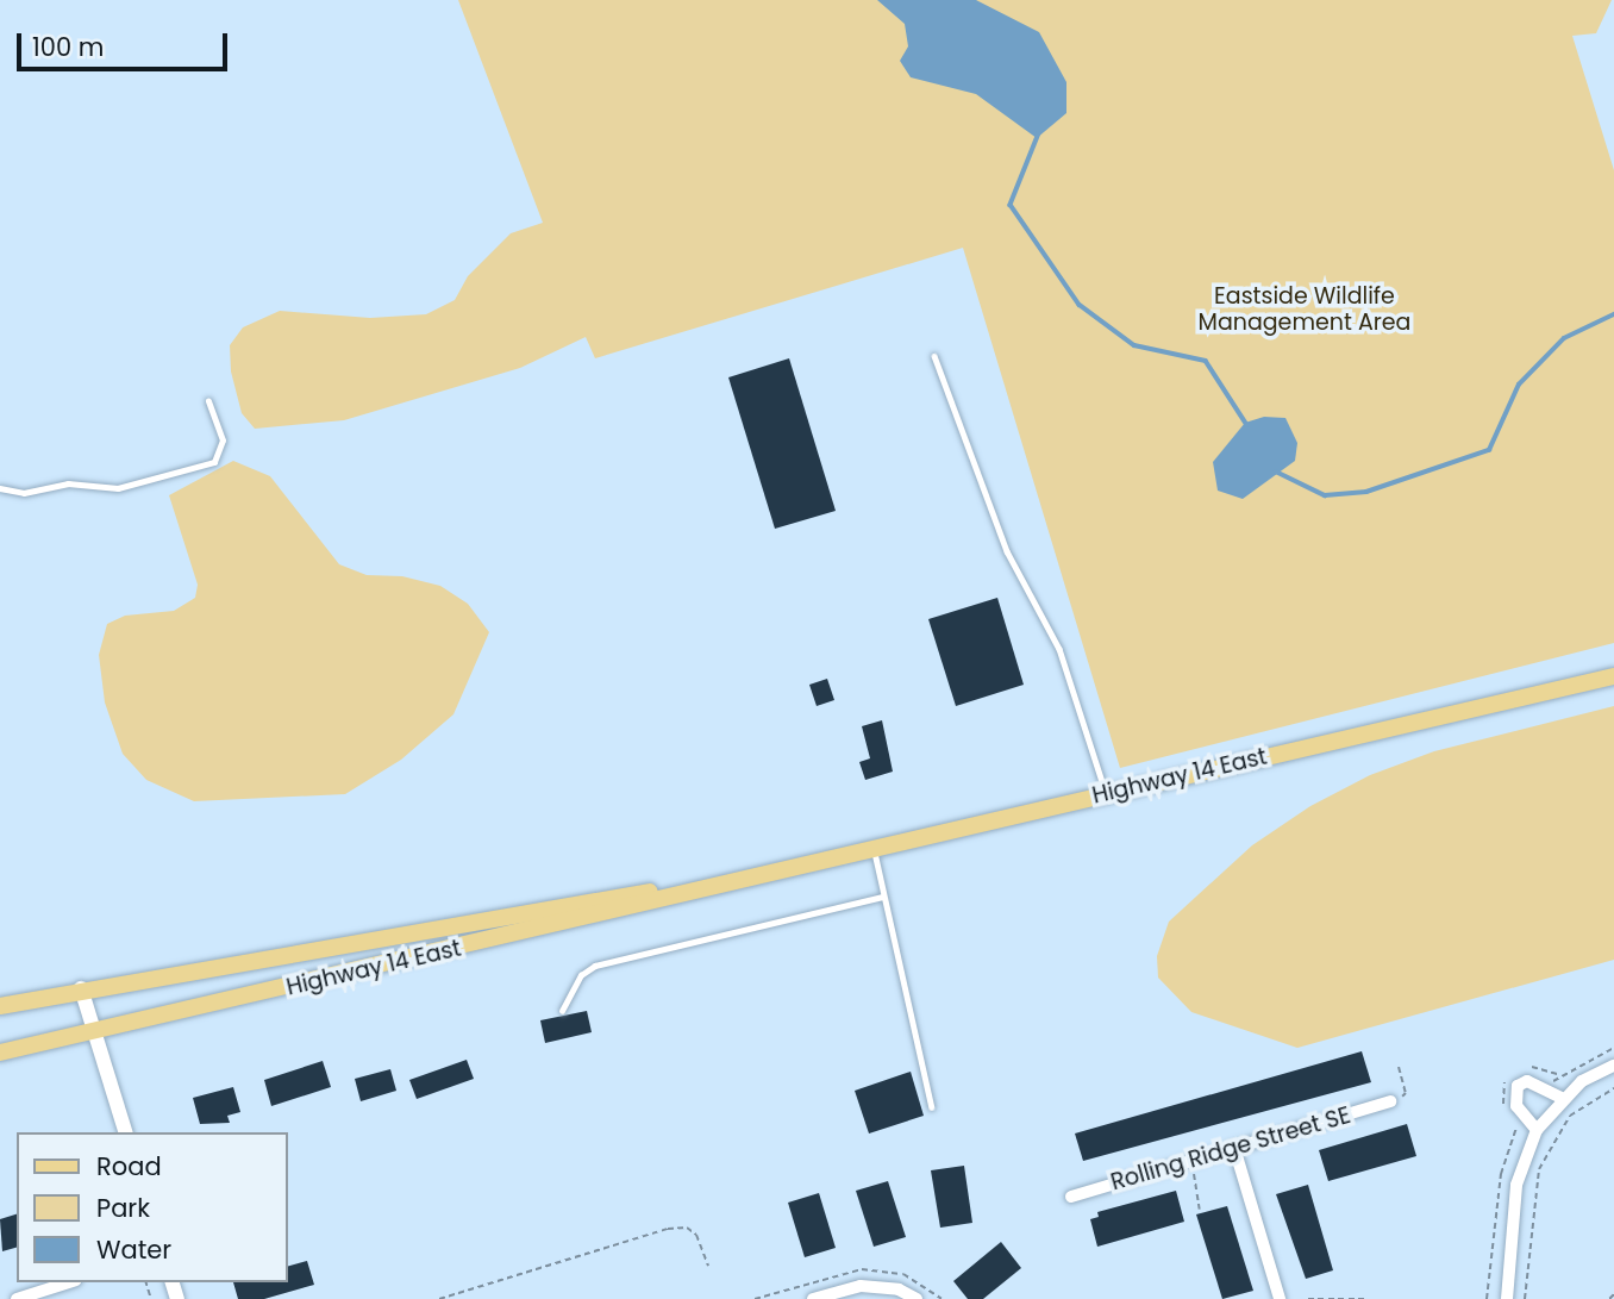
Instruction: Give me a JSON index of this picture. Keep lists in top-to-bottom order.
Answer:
{
  "streets": {
    "main road": ["Highway 14 East"],
    "street": ["Rolling Ridge Street SE"]
  },
  "parks": ["Eastside Wildlife Management Area"],
  "legend": ["Road", "Park", "Water"],
  "scale_bar": "100 m"
}
